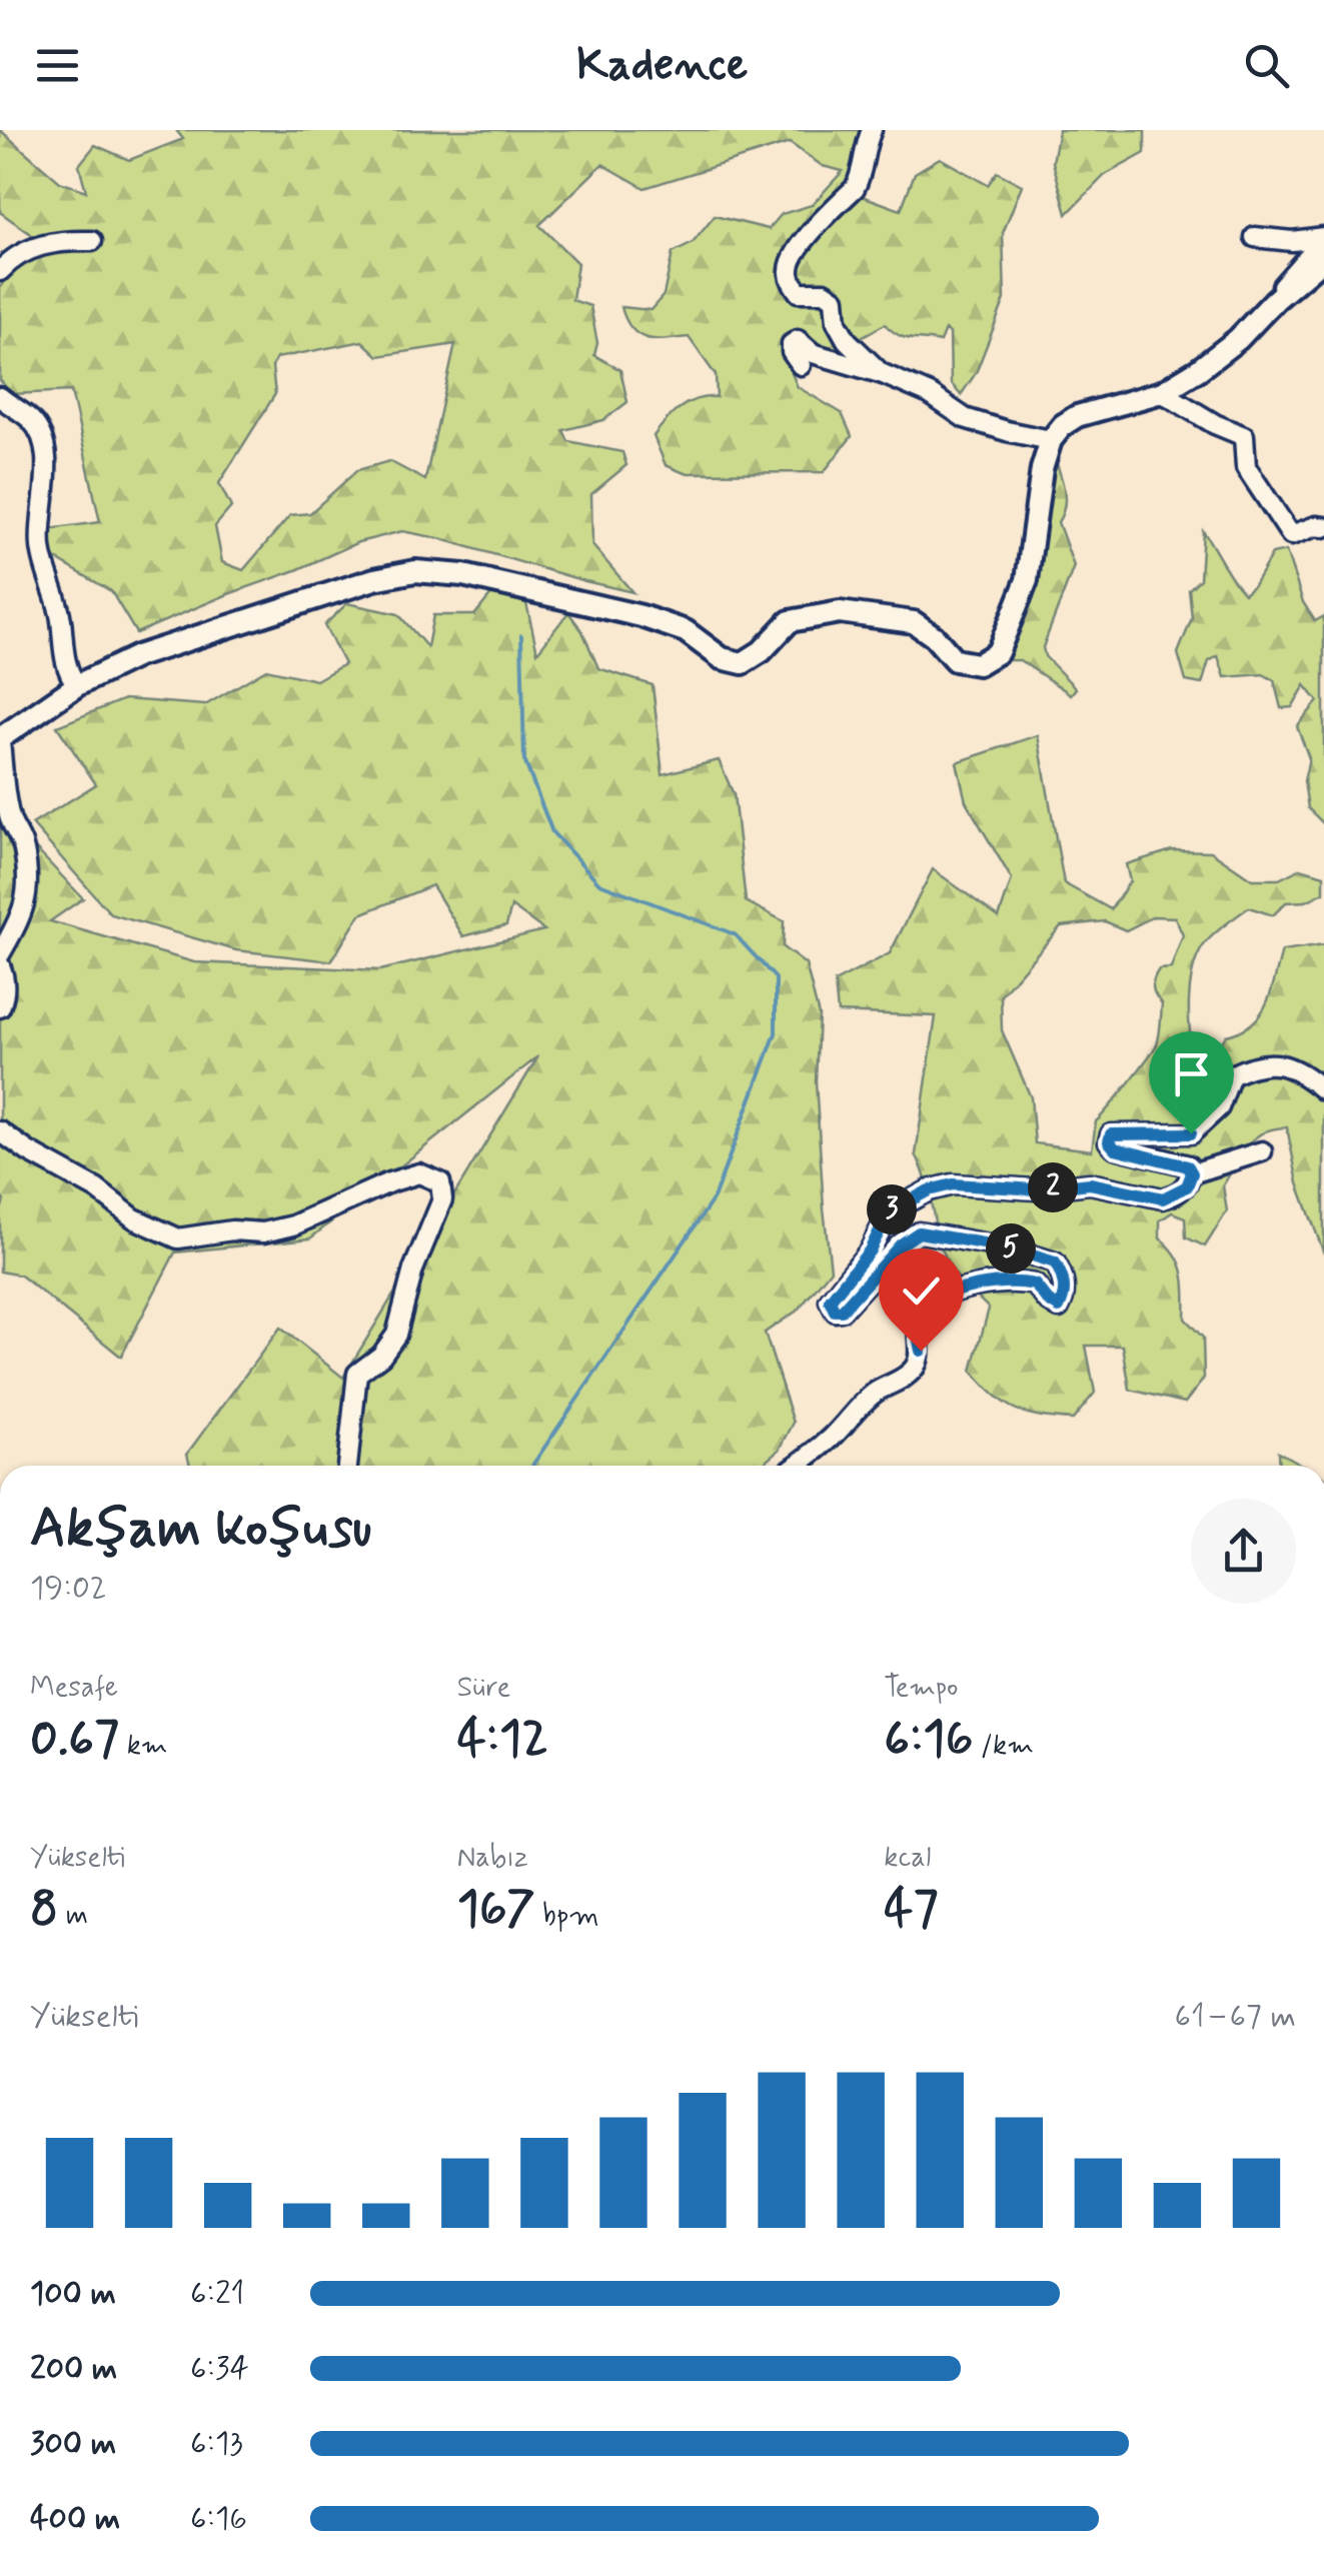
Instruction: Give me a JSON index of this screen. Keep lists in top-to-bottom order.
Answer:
{
  "page": {
    "header": "Kadence",
    "pins": ["2", "3", "5"],
    "heading": ["Akşam koşusu", "19:02"],
    "stats": [
      ["Mesafe", "0.67 km"],
      ["Süre", "4:12"],
      ["Tempo", "6:16 /km"],
      ["Yükselti", "8 m"],
      ["Nabız", "167 bpm"],
      ["kcal", "47"]
    ],
    "chart": ["Yükselti", "61–67 m"],
    "list": [
      {
        "name": "100 m",
        "note": "6:21"
      },
      {
        "name": "200 m",
        "note": "6:34"
      },
      {
        "name": "300 m",
        "note": "6:13"
      },
      {
        "name": "400 m",
        "note": "6:16"
      }
    ]
  }
}
